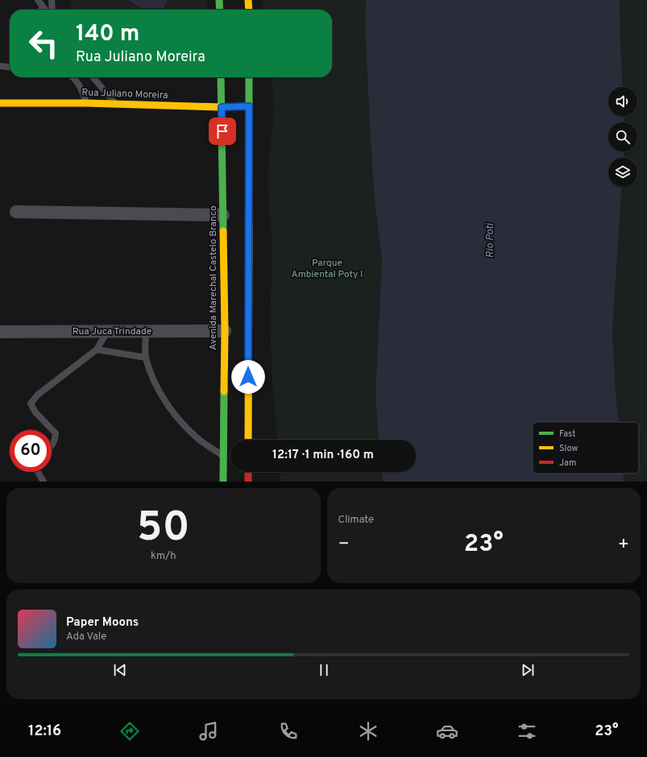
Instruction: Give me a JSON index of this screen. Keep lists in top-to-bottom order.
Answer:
{
  "streets": {
    "main road": ["Rua Juliano Moreira", "Avenida Marechal Castelo Branco"],
    "street": ["Rua Juca Trindade"]
  },
  "crossings": [
    ["Rua Juliano Moreira", "Avenida Marechal Castelo Branco"],
    ["Avenida Marechal Castelo Branco", "Rua Juca Trindade"]
  ],
  "water": ["Rio Poti"],
  "parks": ["Parque Ambiental Poty I"],
  "legend": ["Fast", "Slow", "Jam"],
  "page": {
    "turn": ["140 m", "Rua Juliano Moreira"],
    "limit": "60",
    "trip": "12:17 · 1 min · 160 m",
    "tile": [
      ["50", "km/h"],
      "Climate"
    ],
    "heat": ["−", "23°", "+"],
    "song": ["Paper Moons", "Ada Vale"],
    "tabs": ["12:16", "23°"]
  }
}
